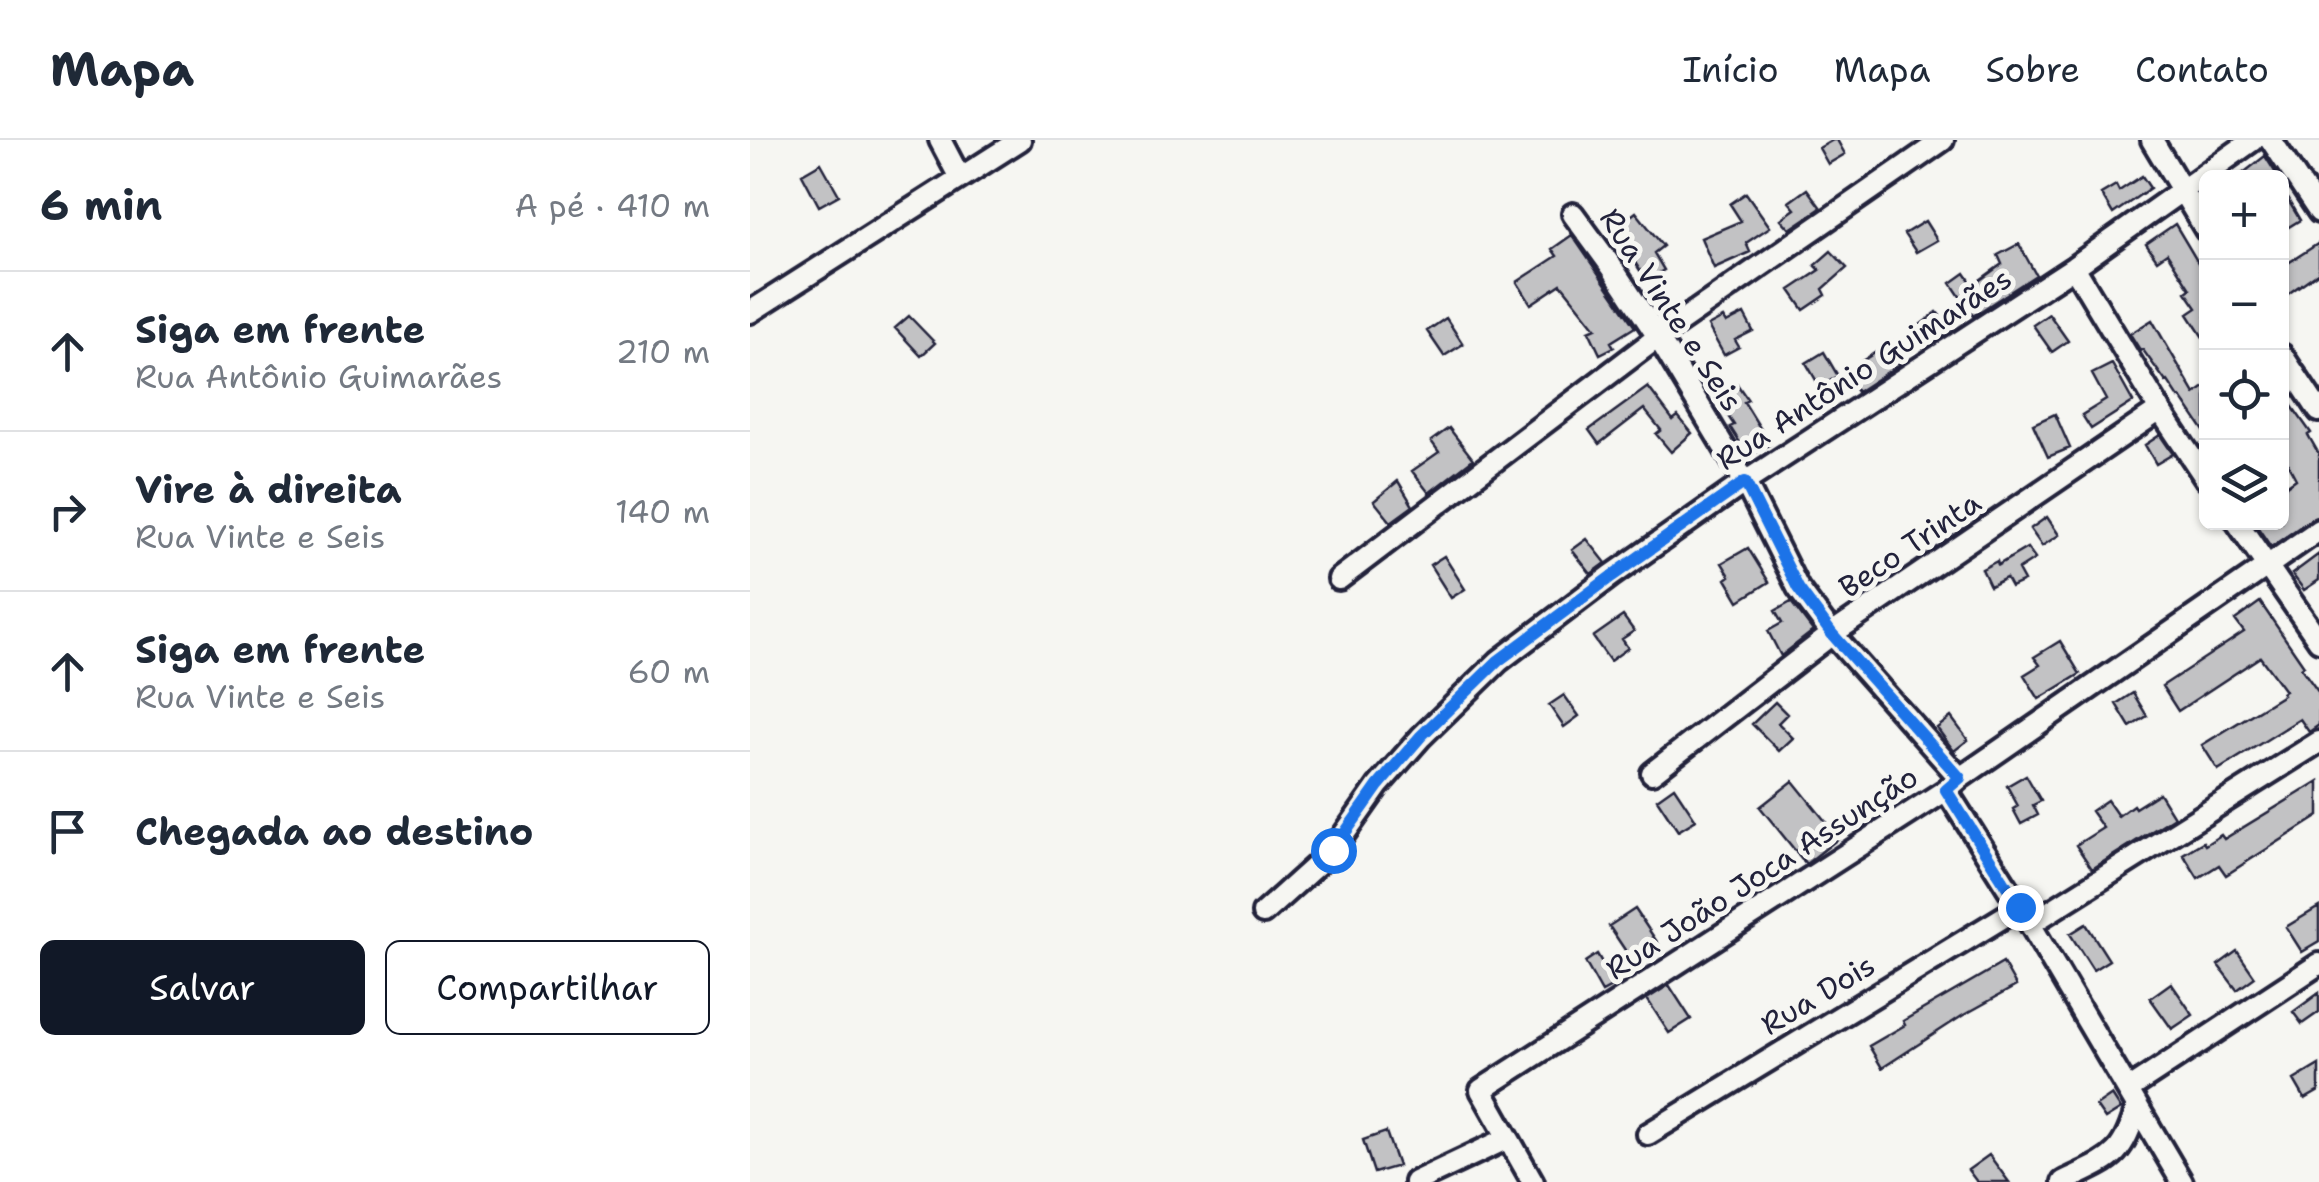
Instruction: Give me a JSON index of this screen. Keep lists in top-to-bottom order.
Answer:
{
  "streets": {
    "street": [
      "Rua Vinte e Seis",
      "Rua Antônio Guimarães",
      "Beco Trinta",
      "Rua João Joca Assunção",
      "Rua Dois"
    ]
  },
  "crossings": [
    ["Rua Vinte e Seis", "Rua Antônio Guimarães"],
    ["Rua Vinte e Seis", "Beco Trinta"],
    ["Rua Vinte e Seis", "Rua João Joca Assunção"],
    ["Rua Vinte e Seis", "Rua Dois"]
  ],
  "page": {
    "header": "Mapa",
    "nav": [
      "Início",
      "Mapa",
      "Sobre",
      "Contato"
    ],
    "heading": ["6 min", "A pé · 410 m"],
    "map_buttons": ["+", "−"],
    "list": [
      ["Siga em frente", "Rua Antônio Guimarães", "210 m"],
      ["Vire à direita", "Rua Vinte e Seis", "140 m"],
      ["Siga em frente", "Rua Vinte e Seis", "60 m"],
      "Chegada ao destino"
    ],
    "buttons": ["Salvar", "Compartilhar"]
  }
}
